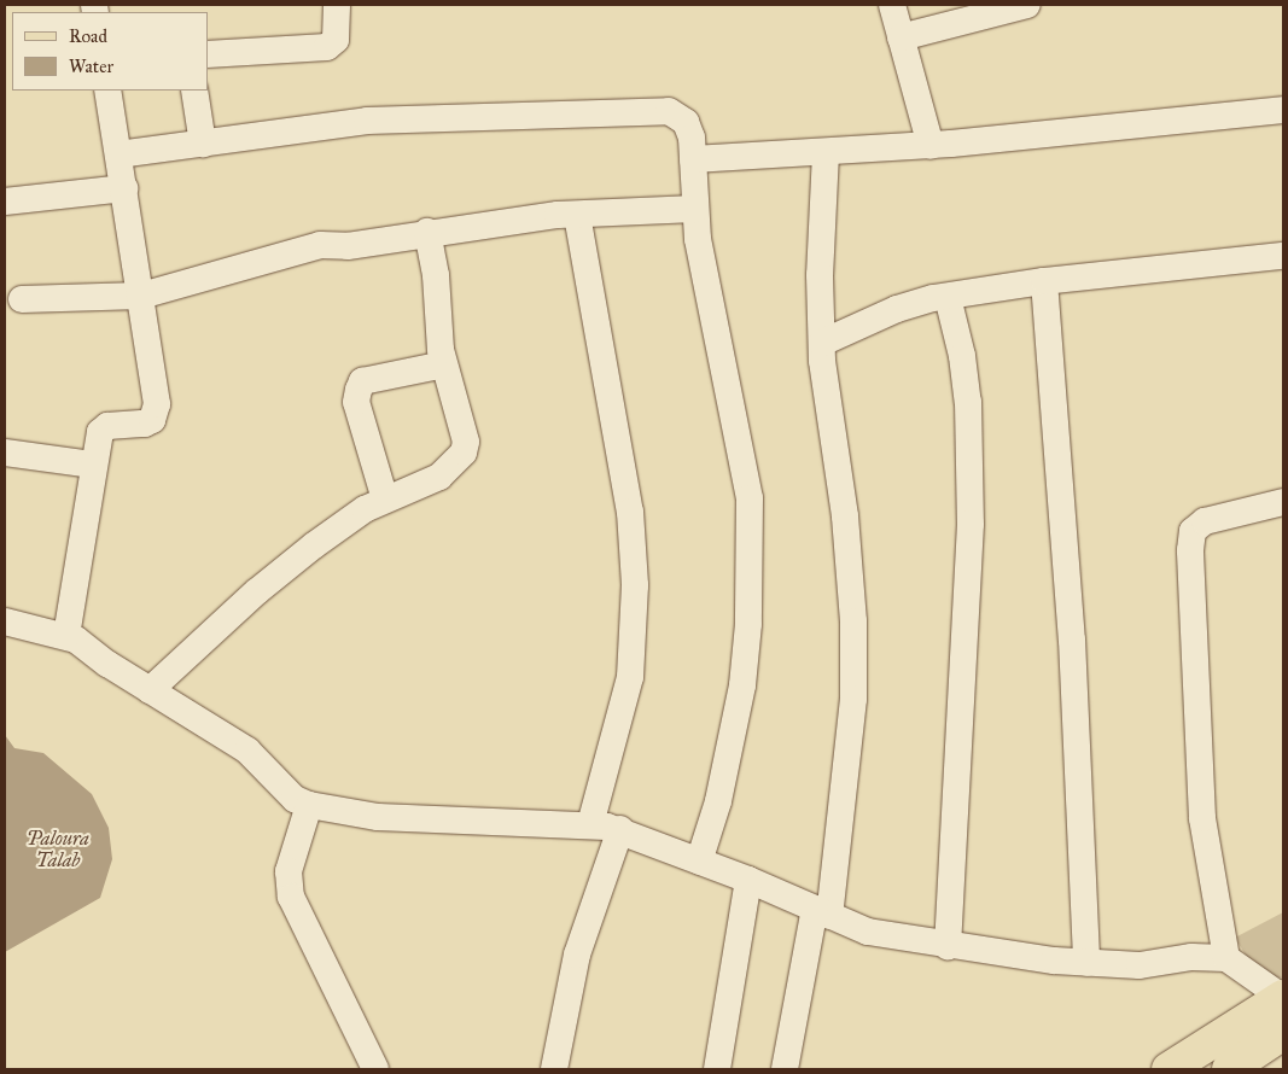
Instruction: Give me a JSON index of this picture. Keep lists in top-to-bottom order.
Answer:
{
  "water": ["Paloura Talab"],
  "legend": ["Road", "Water"]
}
